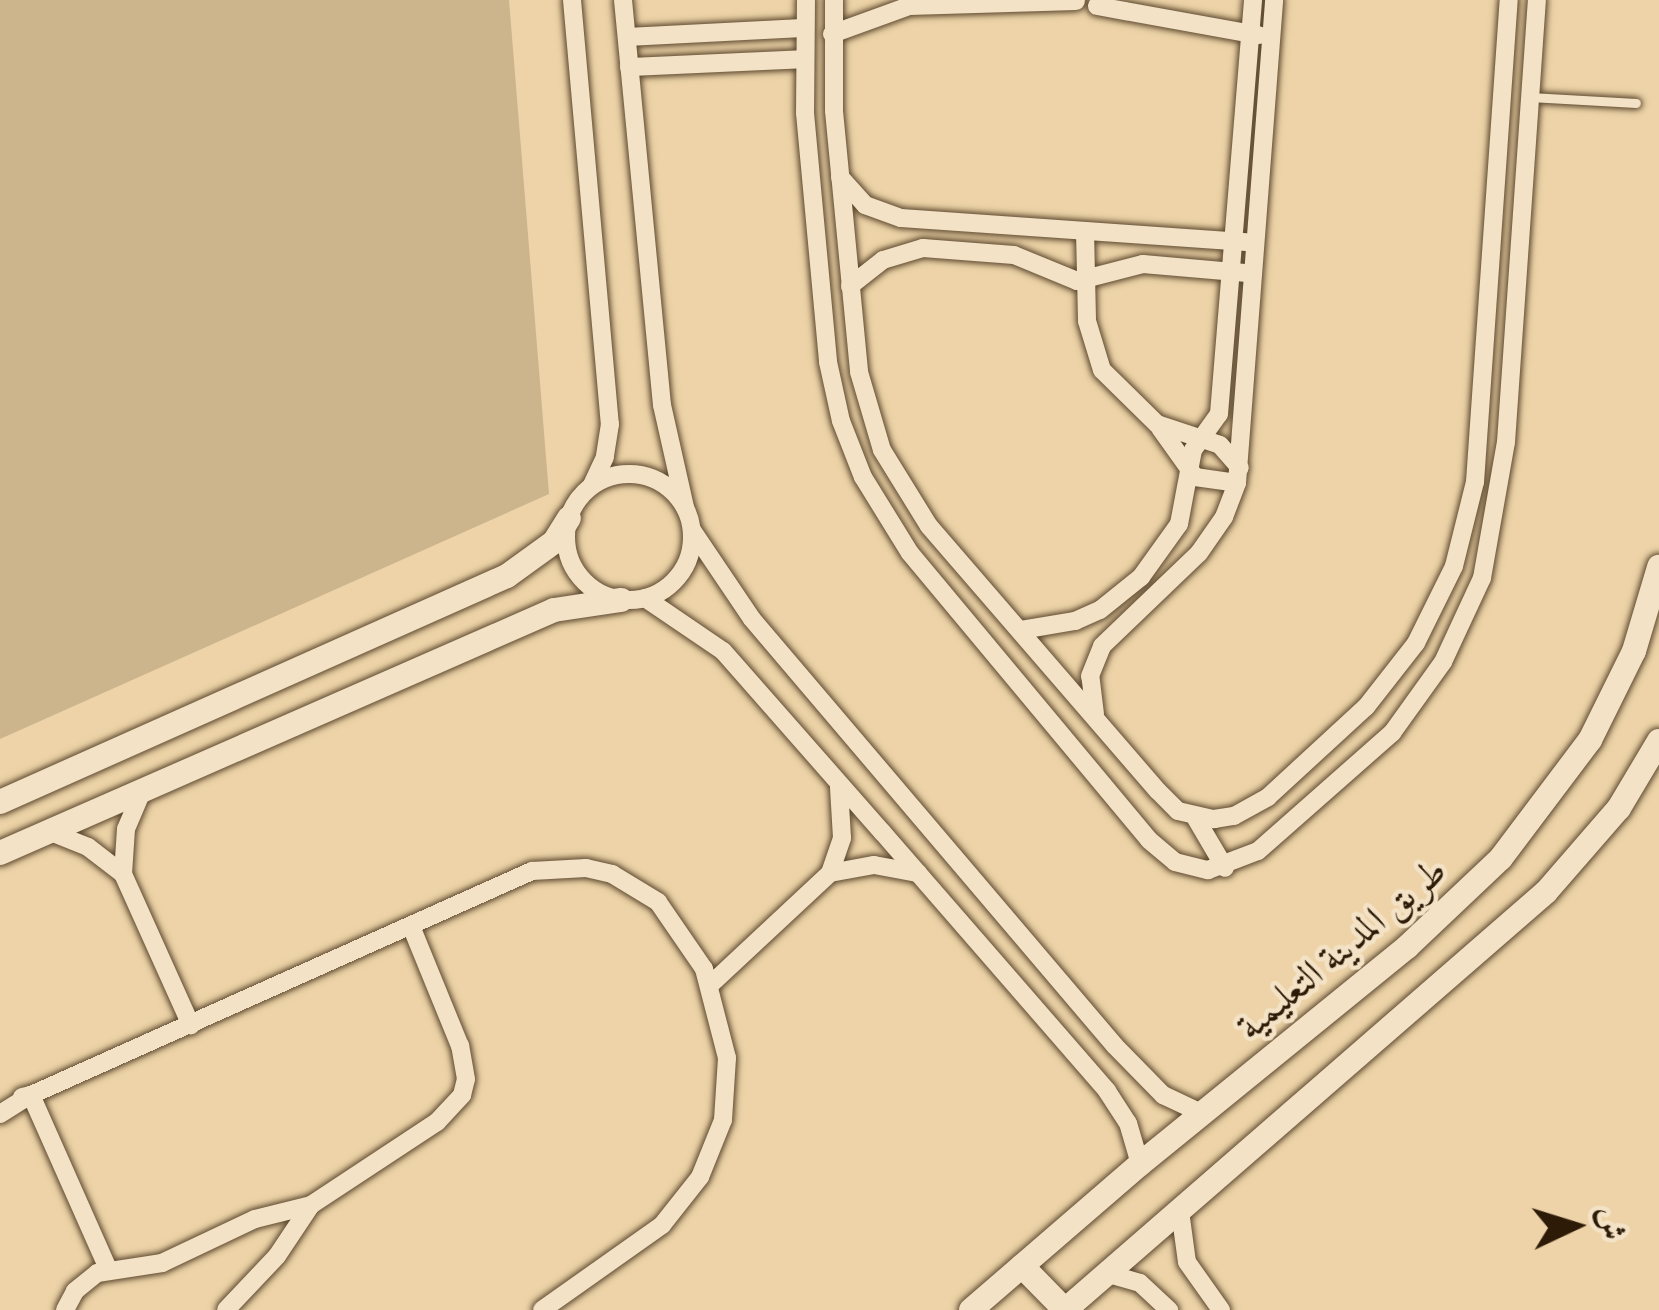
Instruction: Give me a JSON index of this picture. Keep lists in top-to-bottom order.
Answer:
{
  "streets": {
    "street": ["طريق المدينة التعليمية"]
  },
  "north": "right"
}
